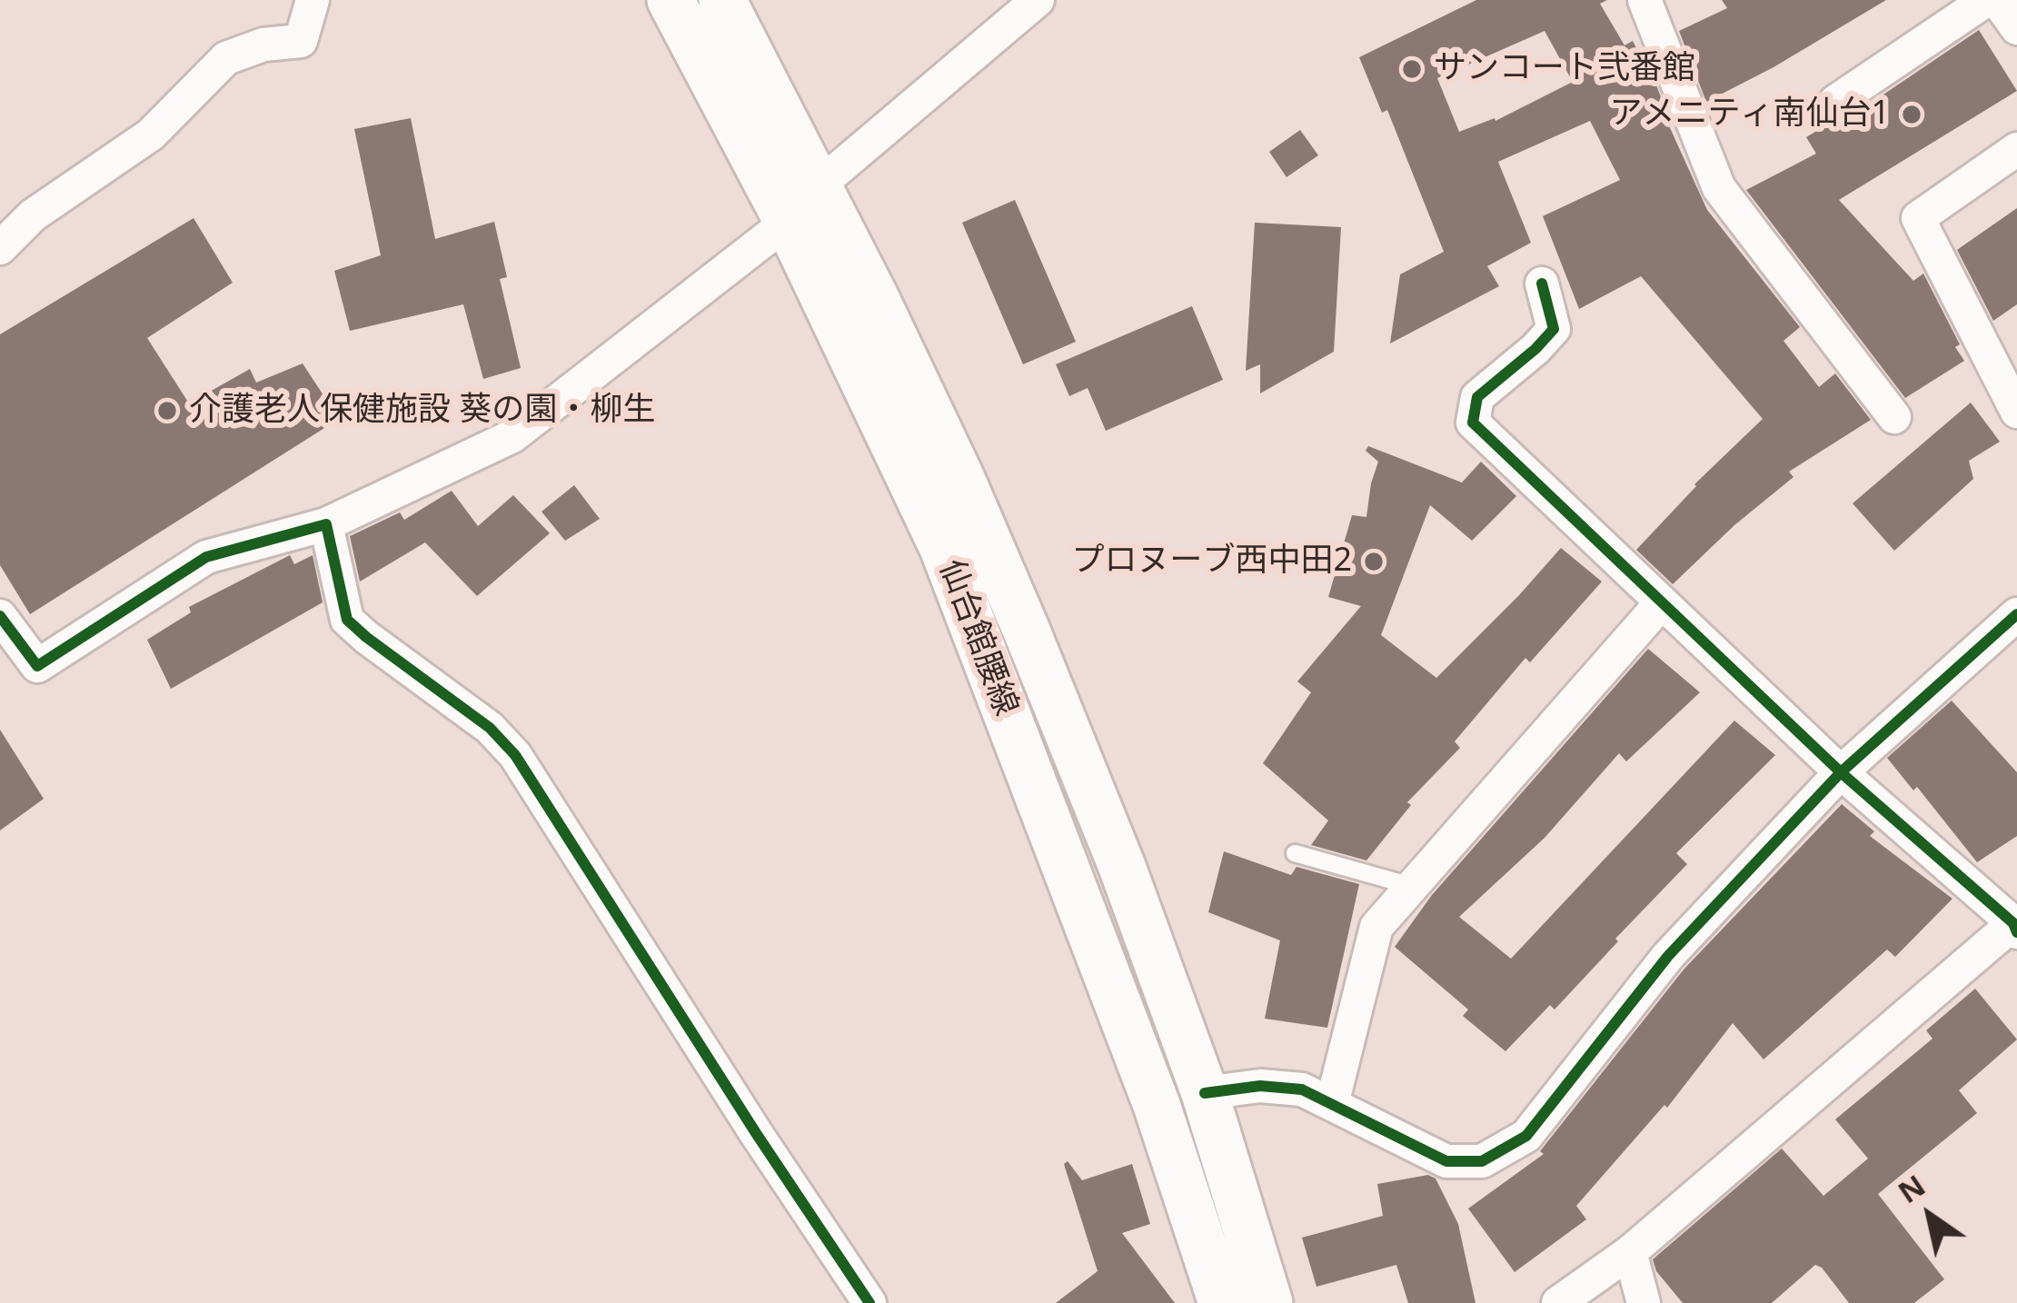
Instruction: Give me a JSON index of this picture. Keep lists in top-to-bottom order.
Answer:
{
  "streets": {
    "main road": ["仙台館腰線"]
  },
  "places": [
    "サンコート弐番館",
    "アメニティ南仙台1",
    "介護老人保健施設 葵の園・柳生",
    "プロヌーブ西中田2"
  ],
  "north": "top left"
}
